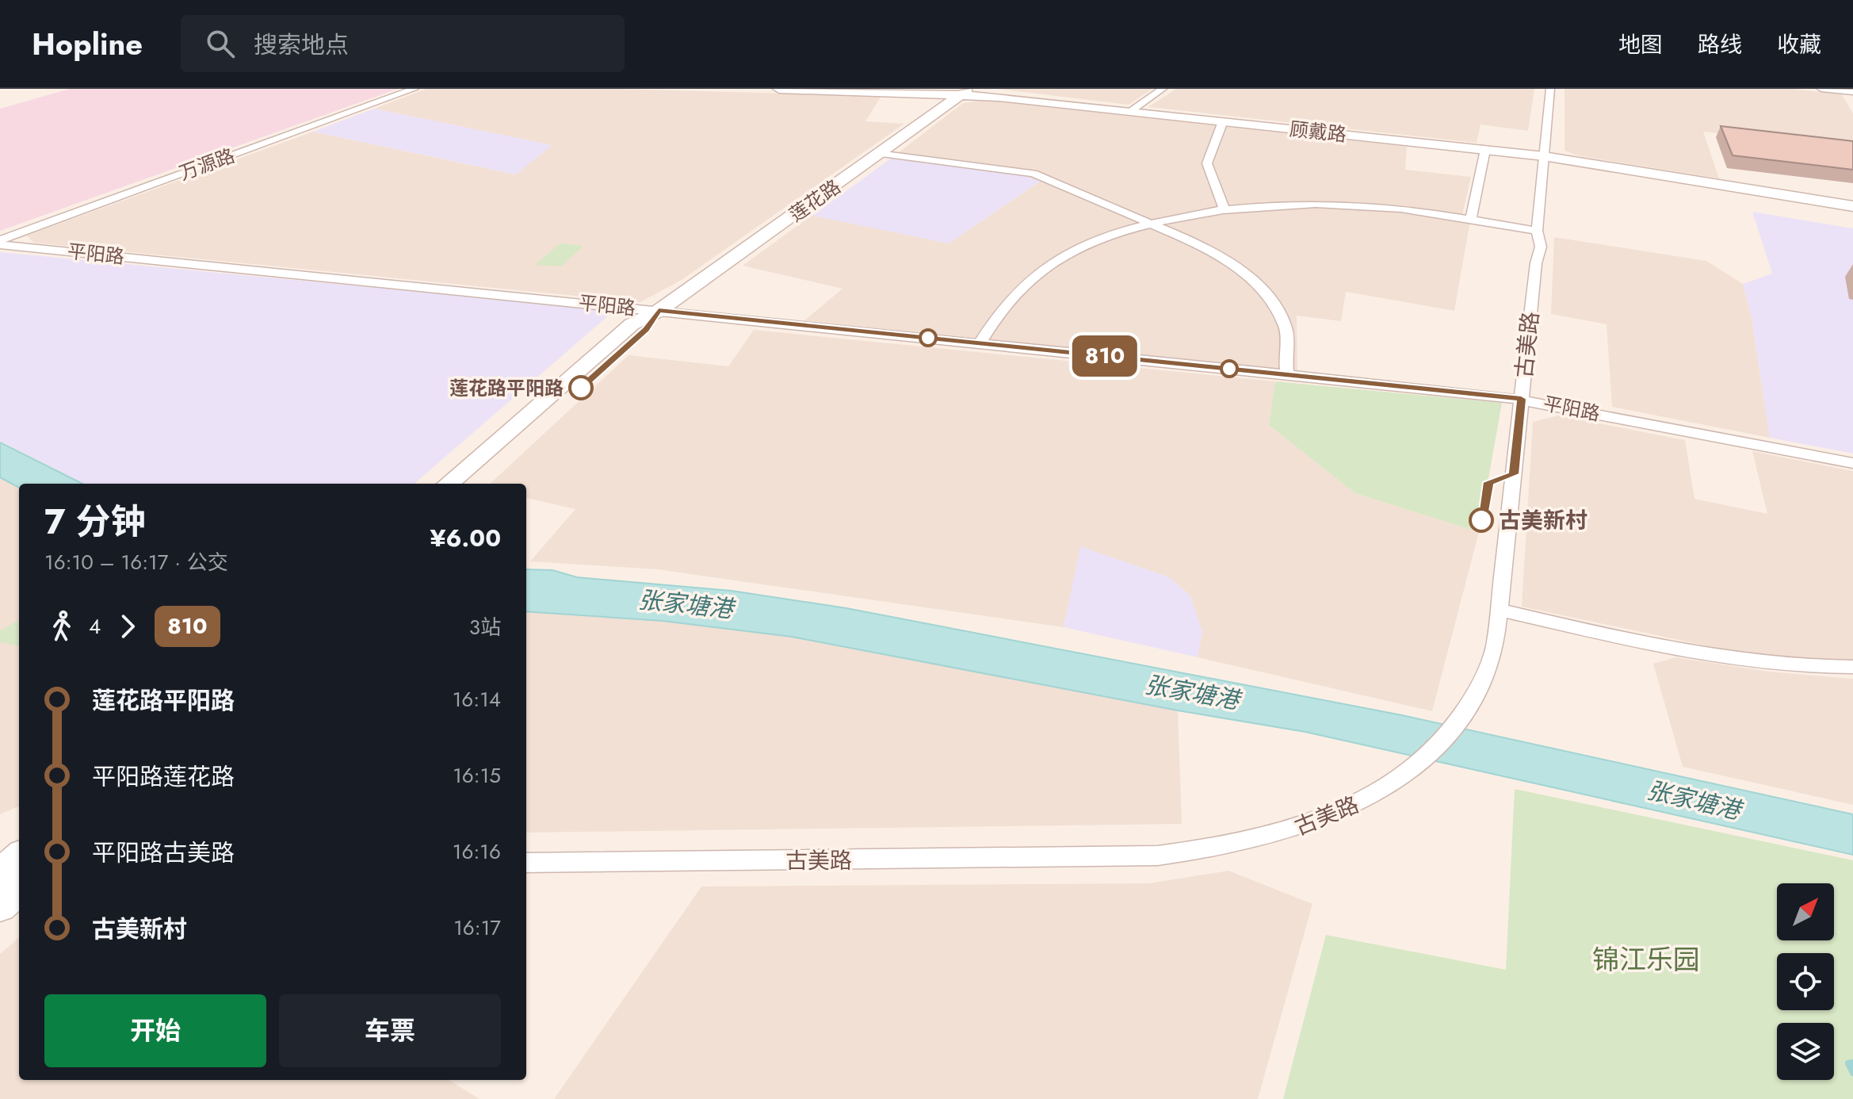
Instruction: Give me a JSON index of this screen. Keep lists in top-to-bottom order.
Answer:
{
  "streets": {
    "main road": ["顾戴路", "莲花路"],
    "street": ["万源路", "平阳路", "古美路"]
  },
  "crossings": [
    ["顾戴路", "莲花路"],
    ["顾戴路", "古美路"],
    ["万源路", "平阳路"],
    ["莲花路", "平阳路"],
    ["平阳路", "古美路"]
  ],
  "water": ["张家塘港"],
  "parks": ["锦江乐园"],
  "places": ["莲花路平阳路", "古美新村"],
  "lines": ["bus line 810"],
  "north": "top right",
  "page": {
    "header": "Hopline",
    "search": "搜索地点",
    "nav": ["地图", "路线", "收藏"],
    "on_map": "810",
    "heading": ["7 分钟", "16:10 – 16:17 · 公交", "¥6.00"],
    "legs": ["4", "810", "3站"],
    "list": [
      {
        "name": "莲花路平阳路",
        "value": "16:14"
      },
      {
        "name": "平阳路莲花路",
        "value": "16:15"
      },
      {
        "name": "平阳路古美路",
        "value": "16:16"
      },
      {
        "name": "古美新村",
        "value": "16:17"
      }
    ],
    "buttons": ["开始", "车票"]
  }
}
